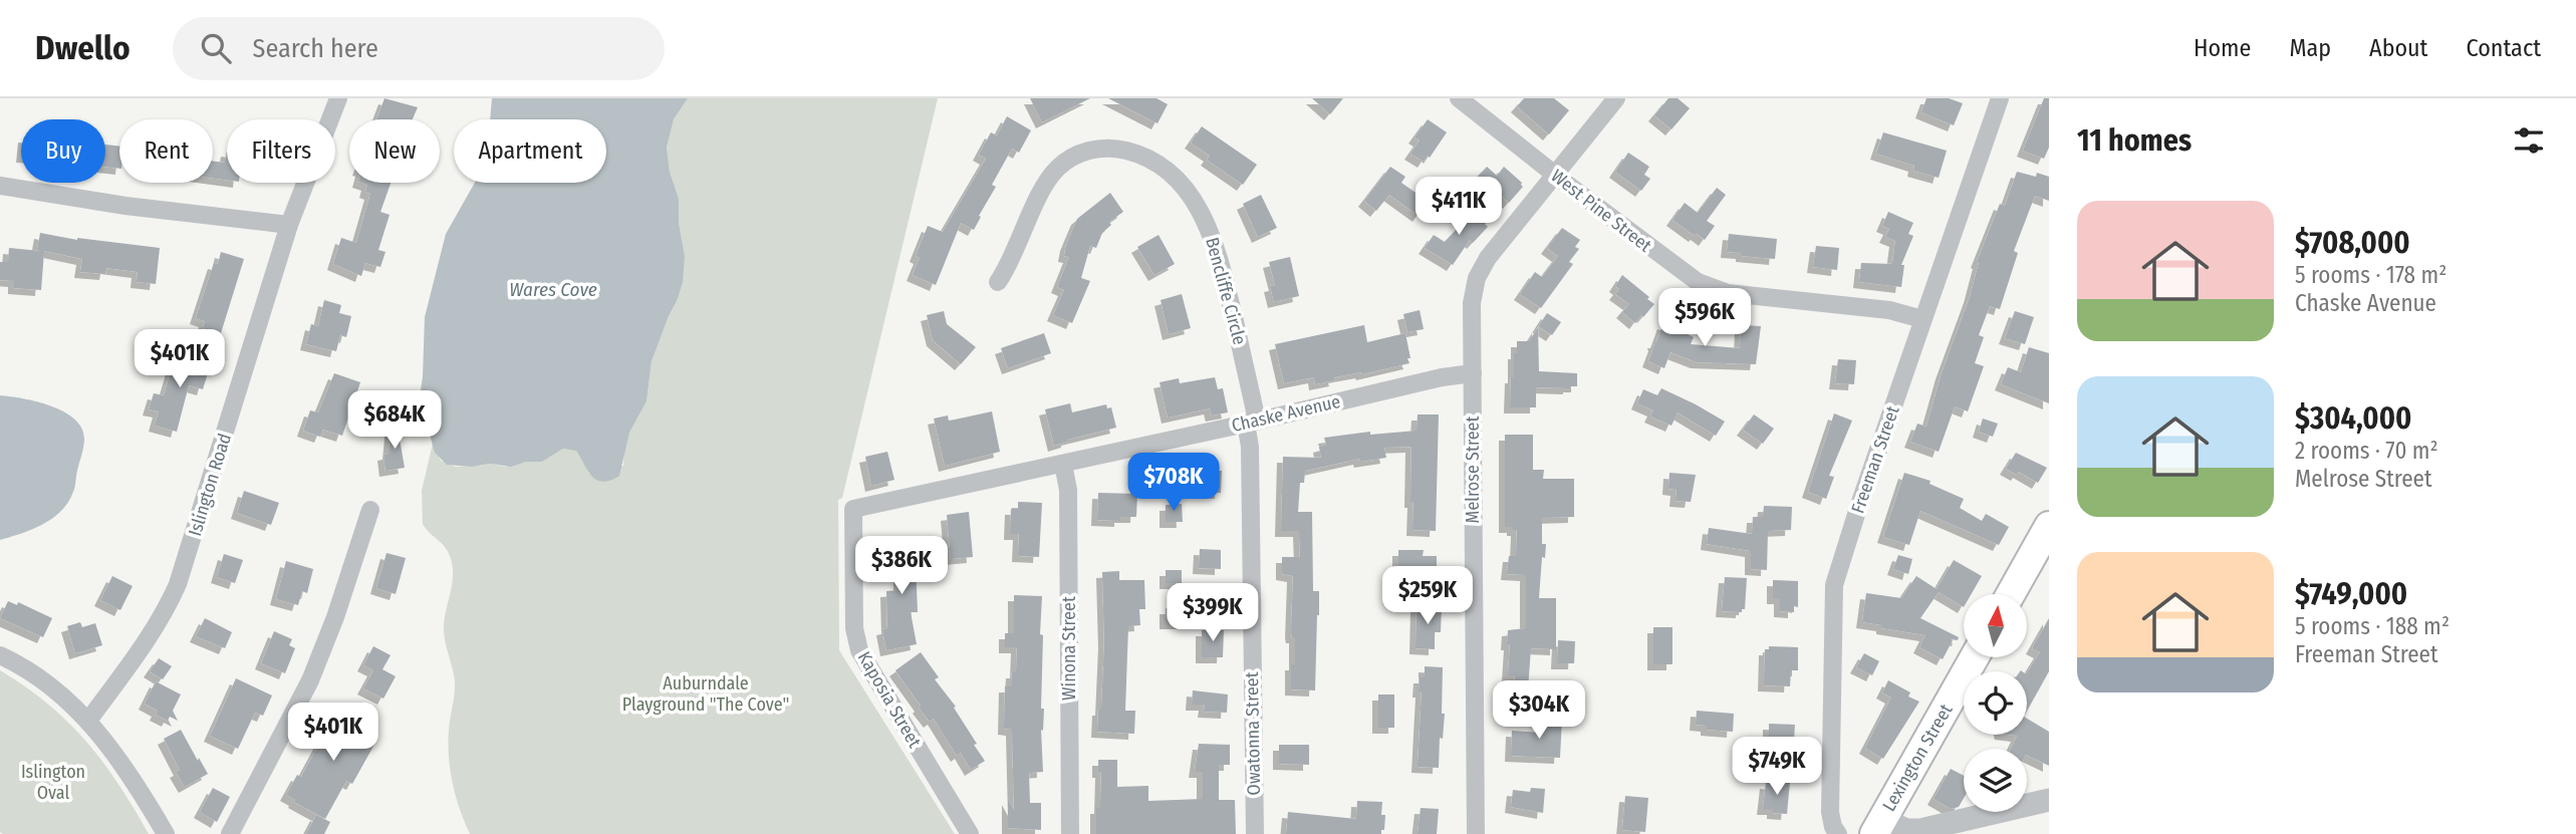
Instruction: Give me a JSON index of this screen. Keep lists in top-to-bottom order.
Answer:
{
  "streets": {
    "main road": ["Lexington Street"],
    "street": [
      "West Pine Street",
      "Bencliffe Circle",
      "Chaske Avenue",
      "Freeman Street",
      "Melrose Street",
      "Islington Road",
      "Winona Street",
      "Kaposia Street",
      "Owatonna Street"
    ]
  },
  "crossings": [
    ["West Pine Street", "Freeman Street"],
    ["West Pine Street", "Melrose Street"],
    ["Bencliffe Circle", "Chaske Avenue"],
    ["Bencliffe Circle", "Owatonna Street"],
    ["Chaske Avenue", "Melrose Street"],
    ["Chaske Avenue", "Winona Street"],
    ["Chaske Avenue", "Kaposia Street"],
    ["Chaske Avenue", "Owatonna Street"]
  ],
  "water": ["Wares Cove"],
  "parks": ["Auburndale Playground \"The Cove\"", "Islington Oval"],
  "north": "top",
  "page": {
    "header": "Dwello",
    "search": "Search here",
    "nav": [
      "Home",
      "Map",
      "About",
      "Contact"
    ],
    "heading": "11 homes",
    "chip": [
      "Buy",
      "Rent",
      "Filters",
      "New",
      "Apartment"
    ],
    "price": [
      "$411K",
      "$596K",
      "$401K",
      "$684K",
      "$708K",
      "$386K",
      "$259K",
      "$399K",
      "$304K",
      "$401K",
      "$749K"
    ],
    "list": [
      {
        "name": "$708,000",
        "note": "5 rooms · 178 m² · Chaske Avenue"
      },
      {
        "name": "$304,000",
        "note": "2 rooms · 70 m² · Melrose Street"
      },
      {
        "name": "$749,000",
        "note": "5 rooms · 188 m² · Freeman Street"
      }
    ]
  }
}
